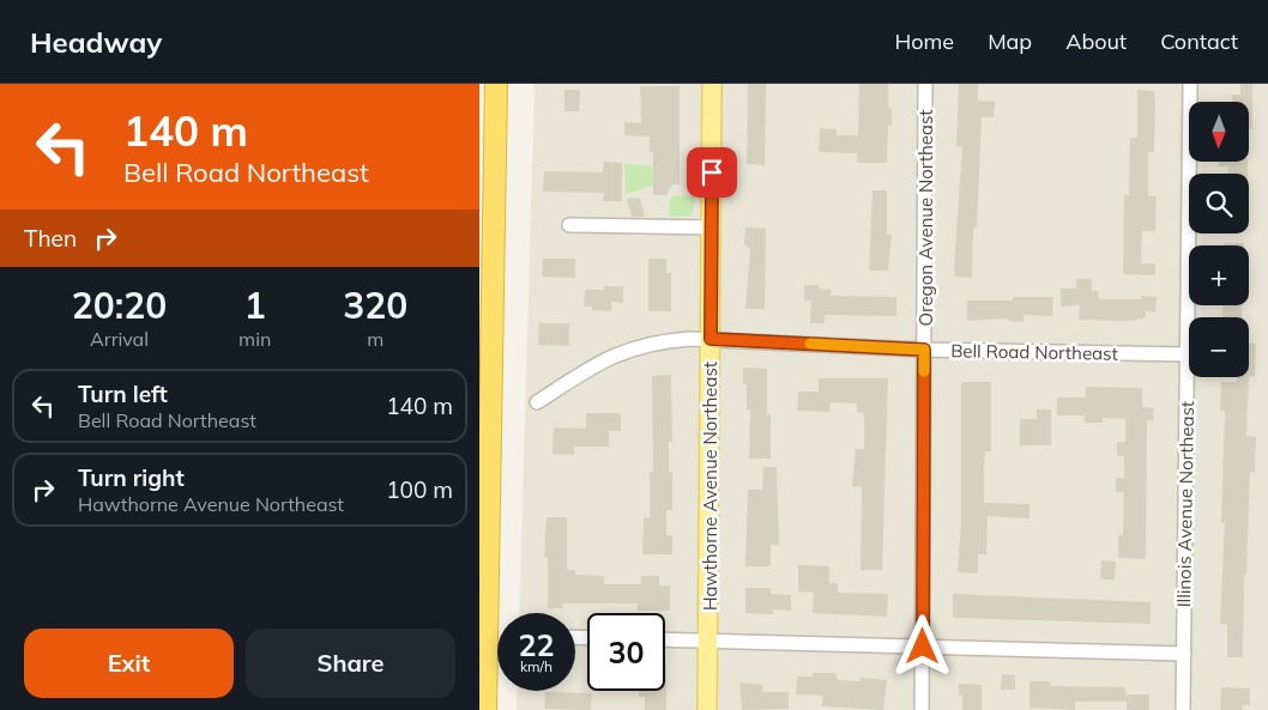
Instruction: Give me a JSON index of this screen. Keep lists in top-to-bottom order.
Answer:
{
  "streets": {
    "main road": ["Hawthorne Avenue Northeast"],
    "street": ["Oregon Avenue Northeast", "Bell Road Northeast", "Illinois Avenue Northeast"]
  },
  "crossings": [
    ["Oregon Avenue Northeast", "Bell Road Northeast"],
    ["Bell Road Northeast", "Hawthorne Avenue Northeast"],
    ["Bell Road Northeast", "Illinois Avenue Northeast"]
  ],
  "north": "bottom",
  "page": {
    "header": "Headway",
    "nav": [
      "Home",
      "Map",
      "About",
      "Contact"
    ],
    "turn": ["140 m", "Bell Road Northeast"],
    "map_buttons": ["+", "−"],
    "then": "Then",
    "eta": [
      "20:20",
      "Arrival",
      "1",
      "min",
      "320",
      "m"
    ],
    "list": [
      {
        "name": "Turn left",
        "note": "Bell Road Northeast",
        "value": "140 m"
      },
      {
        "name": "Turn right",
        "note": "Hawthorne Avenue Northeast",
        "value": "100 m"
      }
    ],
    "speed": "22 km/h",
    "limit": "30",
    "buttons": ["Exit", "Share"]
  }
}
